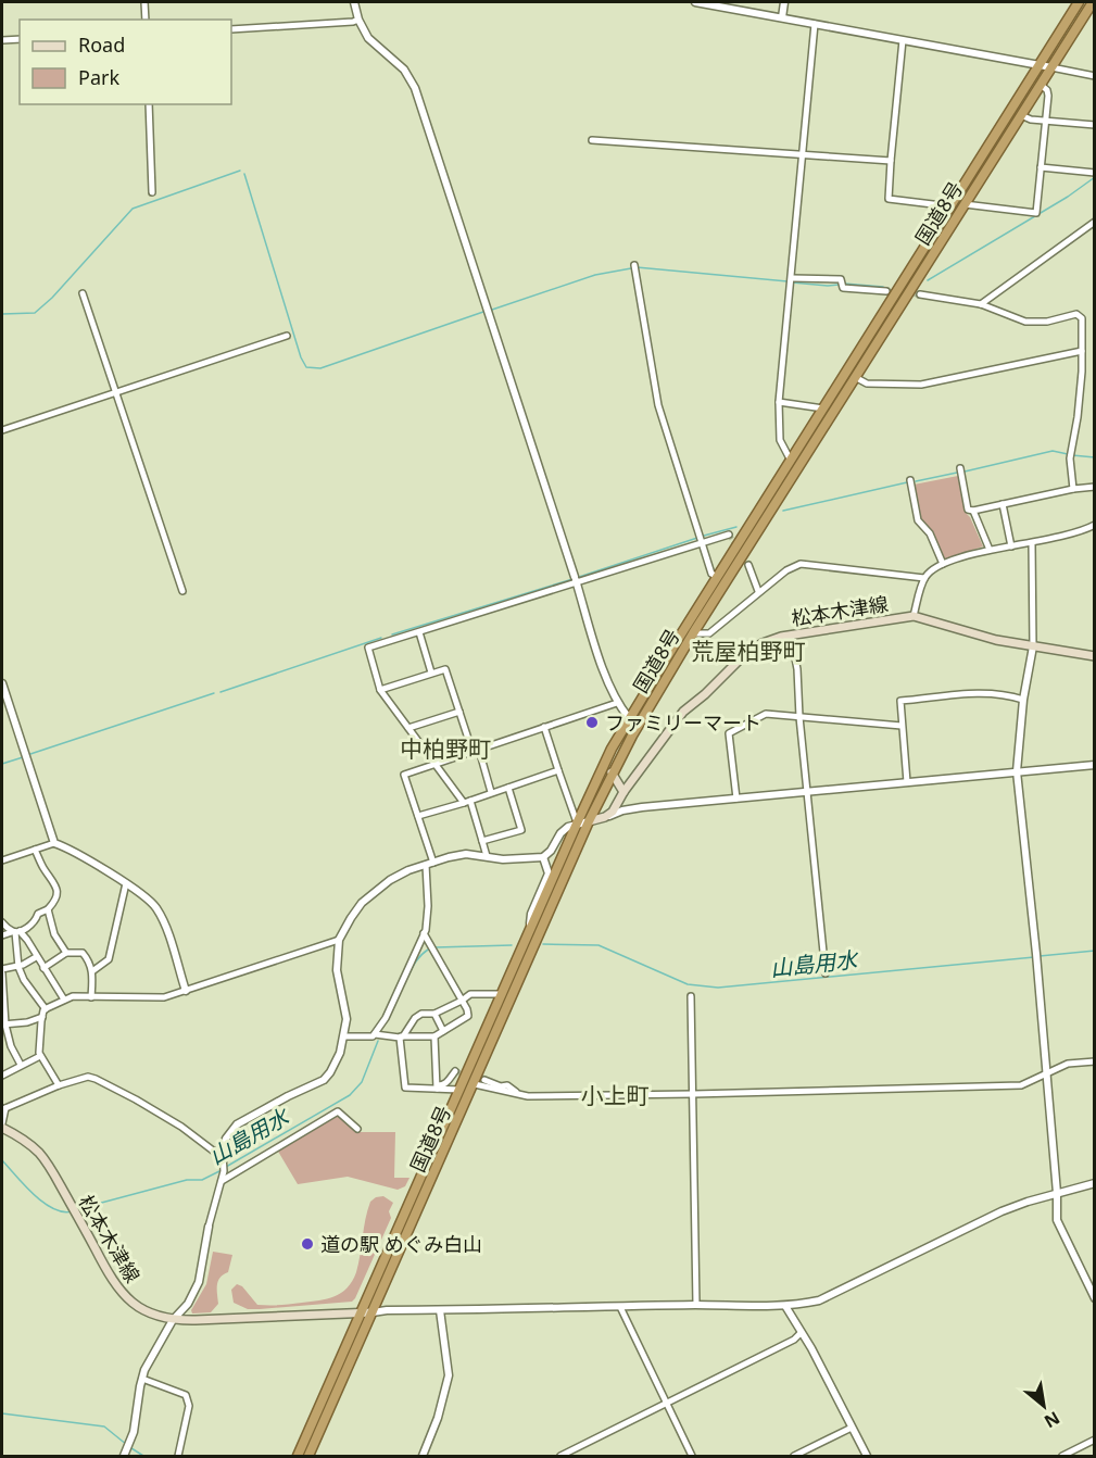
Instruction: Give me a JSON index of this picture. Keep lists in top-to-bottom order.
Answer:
{
  "streets": {
    "highway": ["国道8号"],
    "main road": ["松本木津線"]
  },
  "crossings": [
    ["国道8号", "松本木津線"]
  ],
  "districts": ["荒屋柏野町", "中柏野町", "小上町"],
  "water": ["山島用水"],
  "places": ["ファミリーマート", "道の駅 めぐみ白山"],
  "legend": ["Road", "Park"],
  "north": "bottom right"
}
